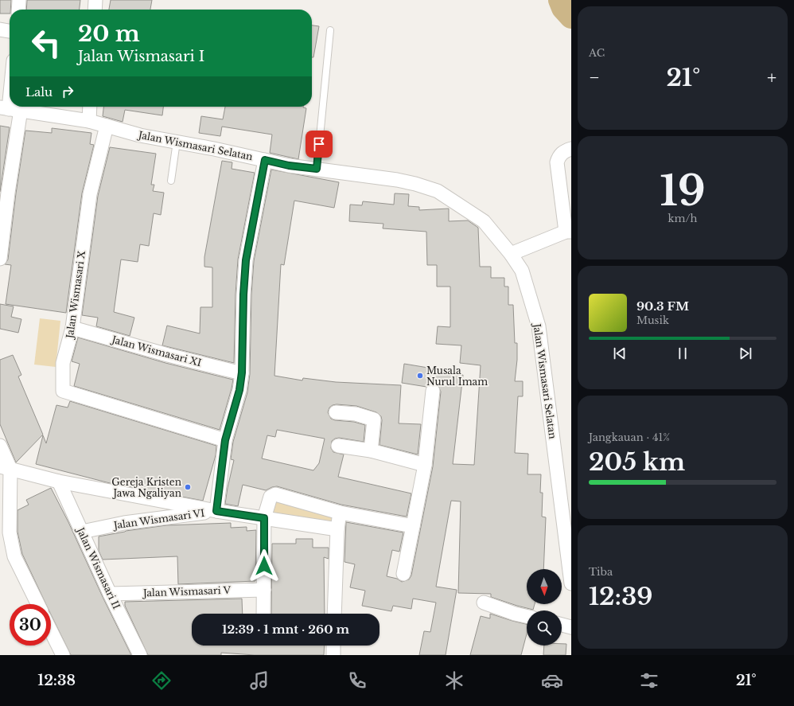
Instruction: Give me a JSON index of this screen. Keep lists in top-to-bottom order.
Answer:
{
  "streets": {
    "street": [
      "Jalan Wismasari Selatan",
      "Jalan Wismasari X",
      "Jalan Wismasari XI",
      "Jalan Wismasari VI",
      "Jalan Wismasari II",
      "Jalan Wismasari V"
    ]
  },
  "crossings": [
    ["Jalan Wismasari Selatan", "Jalan Wismasari X"],
    ["Jalan Wismasari X", "Jalan Wismasari XI"],
    ["Jalan Wismasari VI", "Jalan Wismasari II"],
    ["Jalan Wismasari II", "Jalan Wismasari V"]
  ],
  "places": ["Musala Nurul Imam", "Gereja Kristen Jawa Ngaliyan"],
  "north": "bottom",
  "page": {
    "tile": [
      "AC",
      ["19", "km/h"],
      ["Jangkauan · 41%", "205 km"],
      ["Tiba", "12:39"]
    ],
    "turn": ["20 m", "Jalan Wismasari I"],
    "heat": ["−", "21°", "+"],
    "then": "Lalu",
    "song": ["90.3 FM", "Musik"],
    "limit": "30",
    "trip": "12:39 · 1 mnt · 260 m",
    "tabs": ["12:38", "21°"]
  }
}
